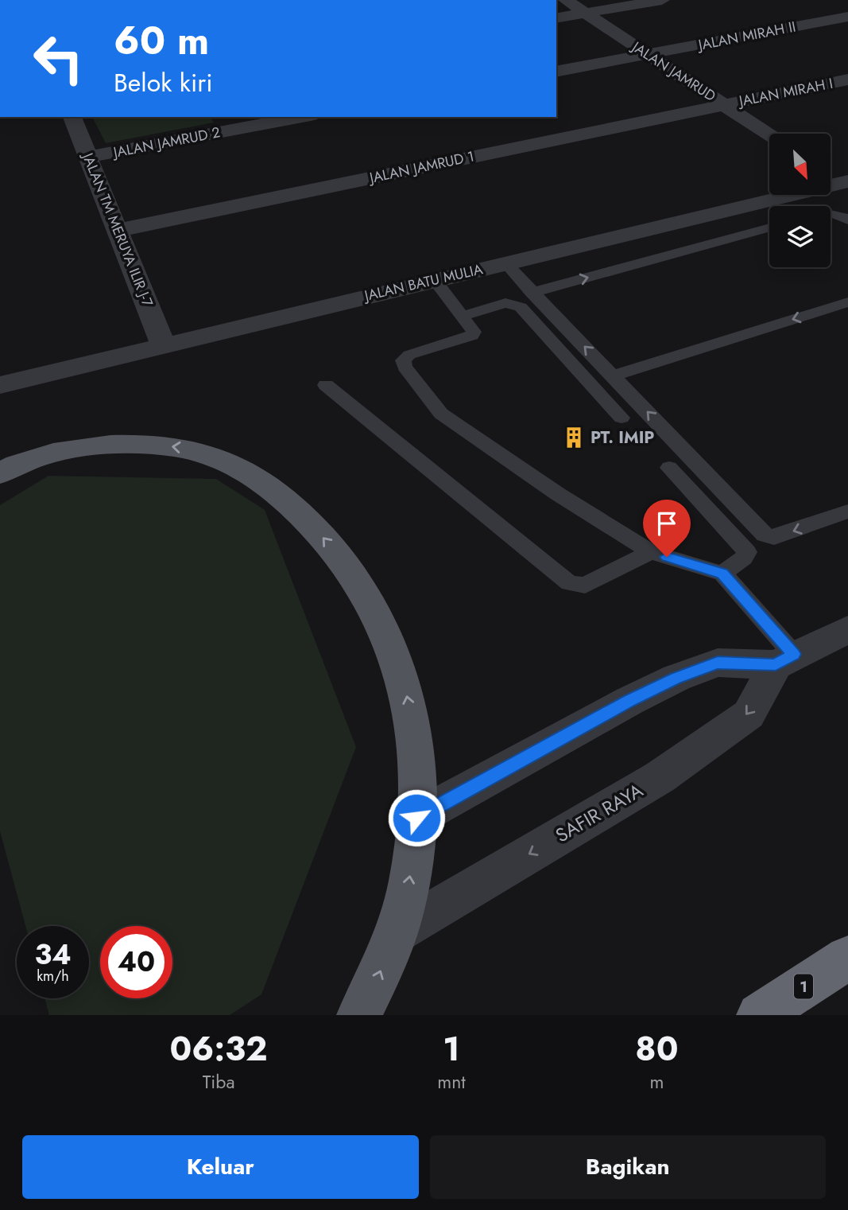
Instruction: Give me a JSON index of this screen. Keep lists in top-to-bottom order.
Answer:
{
  "streets": {
    "highway": ["1"],
    "street": [
      "JALAN MIRAH II",
      "JALAN JAMRUD",
      "JALAN MIRAH I",
      "JALAN JAMRUD 2",
      "JALAN JAMRUD 1",
      "JALAN TM MERUYA ILIR J-7",
      "JALAN BATU MULIA",
      "SAFIR RAYA"
    ]
  },
  "crossings": [
    ["JALAN MIRAH II", "JALAN JAMRUD"],
    ["JALAN JAMRUD", "JALAN MIRAH I"],
    ["JALAN JAMRUD", "JALAN JAMRUD 1"],
    ["JALAN MIRAH I", "JALAN JAMRUD 1"],
    ["JALAN JAMRUD 2", "JALAN TM MERUYA ILIR J-7"],
    ["JALAN JAMRUD 1", "JALAN TM MERUYA ILIR J-7"],
    ["JALAN TM MERUYA ILIR J-7", "JALAN BATU MULIA"]
  ],
  "places": {
    "building": ["PT. IMIP"]
  },
  "north": "bottom right",
  "page": {
    "turn": ["60 m", "Belok kiri"],
    "speed": "34 km/h",
    "limit": "40",
    "eta": [
      "06:32",
      "Tiba",
      "1",
      "mnt",
      "80",
      "m"
    ],
    "buttons": ["Keluar", "Bagikan"]
  }
}
